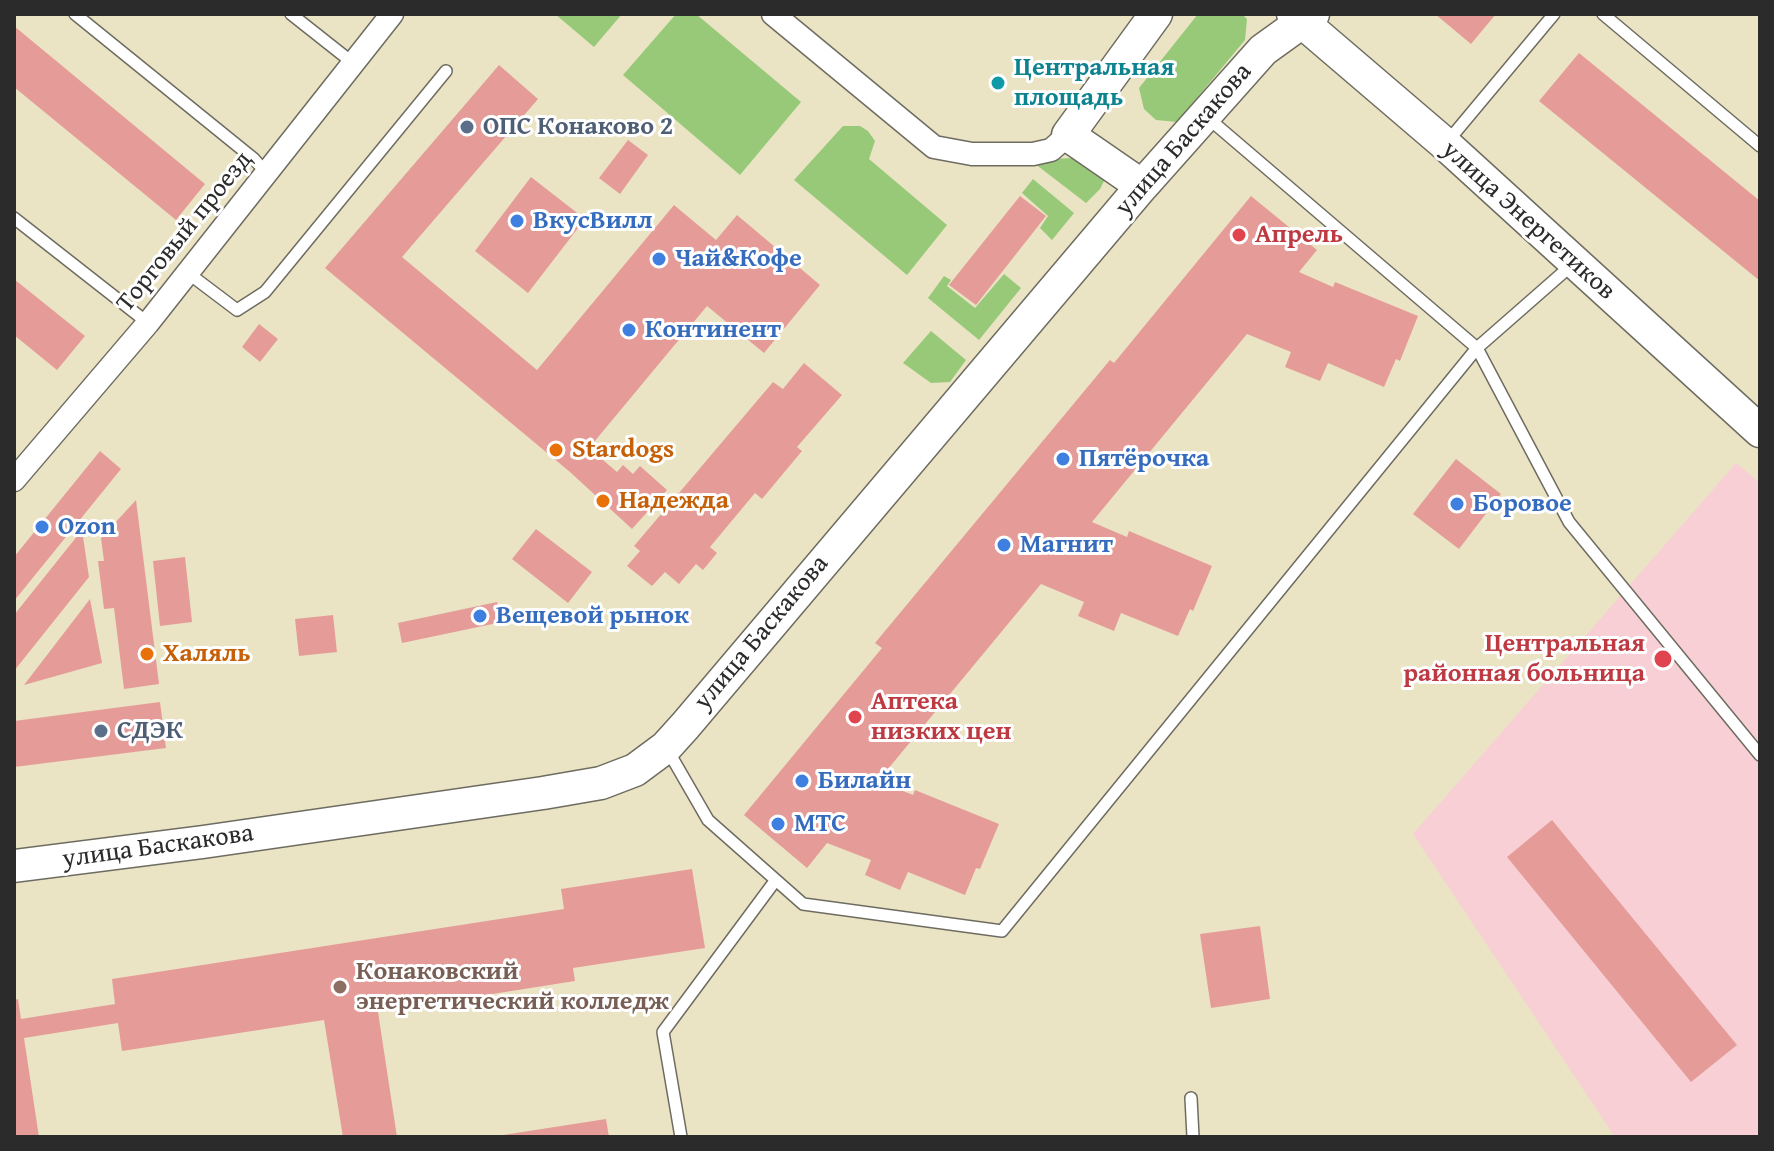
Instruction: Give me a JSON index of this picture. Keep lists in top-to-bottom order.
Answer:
{
  "streets": {
    "street": ["улица Баскакова", "улица Энергетиков", "Торговый проезд"]
  },
  "crossings": [
    ["улица Баскакова", "улица Энергетиков"]
  ],
  "places": [
    "Центральная площадь",
    "ОПС Конаково 2",
    "ВкусВилл",
    "Апрель",
    "Чай&Кофе",
    "Континент",
    "Stardogs",
    "Пятёрочка",
    "Надежда",
    "Боровое",
    "Ozon",
    "Магнит",
    "Вещевой рынок",
    "Халяль",
    "Центральная районная больница",
    "Аптека низких цен",
    "СДЭК",
    "Билайн",
    "МТС",
    "Конаковский энергетический колледж"
  ]
}
